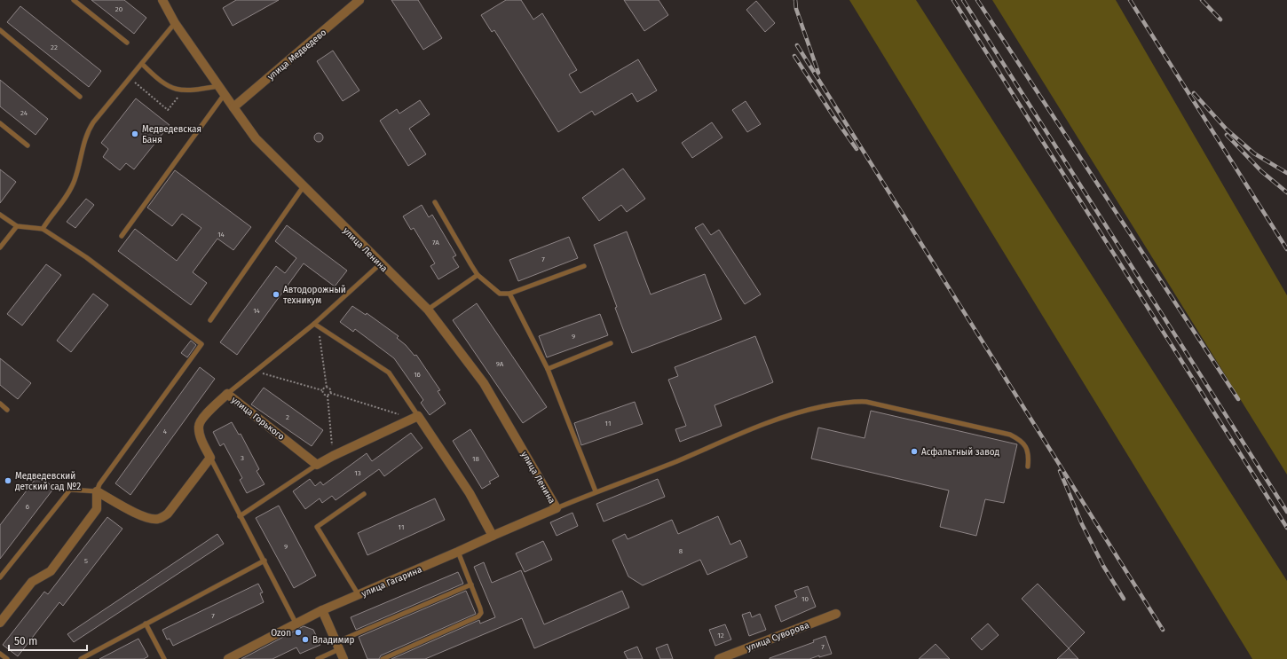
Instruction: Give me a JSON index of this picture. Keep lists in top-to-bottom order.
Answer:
{
  "streets": {
    "street": [
      "улица Медведево",
      "улица Ленина",
      "улица Горького",
      "улица Гагарина",
      "улица Суворова"
    ]
  },
  "crossings": [
    ["улица Медведево", "улица Ленина"],
    ["улица Ленина", "улица Гагарина"]
  ],
  "places": [
    "Медведевская Баня",
    "Автодорожный техникум",
    "Асфальтный завод",
    "Медведевский детский сад №2",
    "Ozon",
    "Владимир"
  ],
  "house_numbers": [
    "20",
    "22",
    "24",
    "14",
    "7А",
    "7",
    "14",
    "9",
    "9А",
    "16",
    "2",
    "11",
    "4",
    "3",
    "18",
    "13",
    "6",
    "11",
    "9",
    "8",
    "5",
    "10",
    "7",
    "12",
    "7"
  ],
  "scale_bar": "50 m"
}
